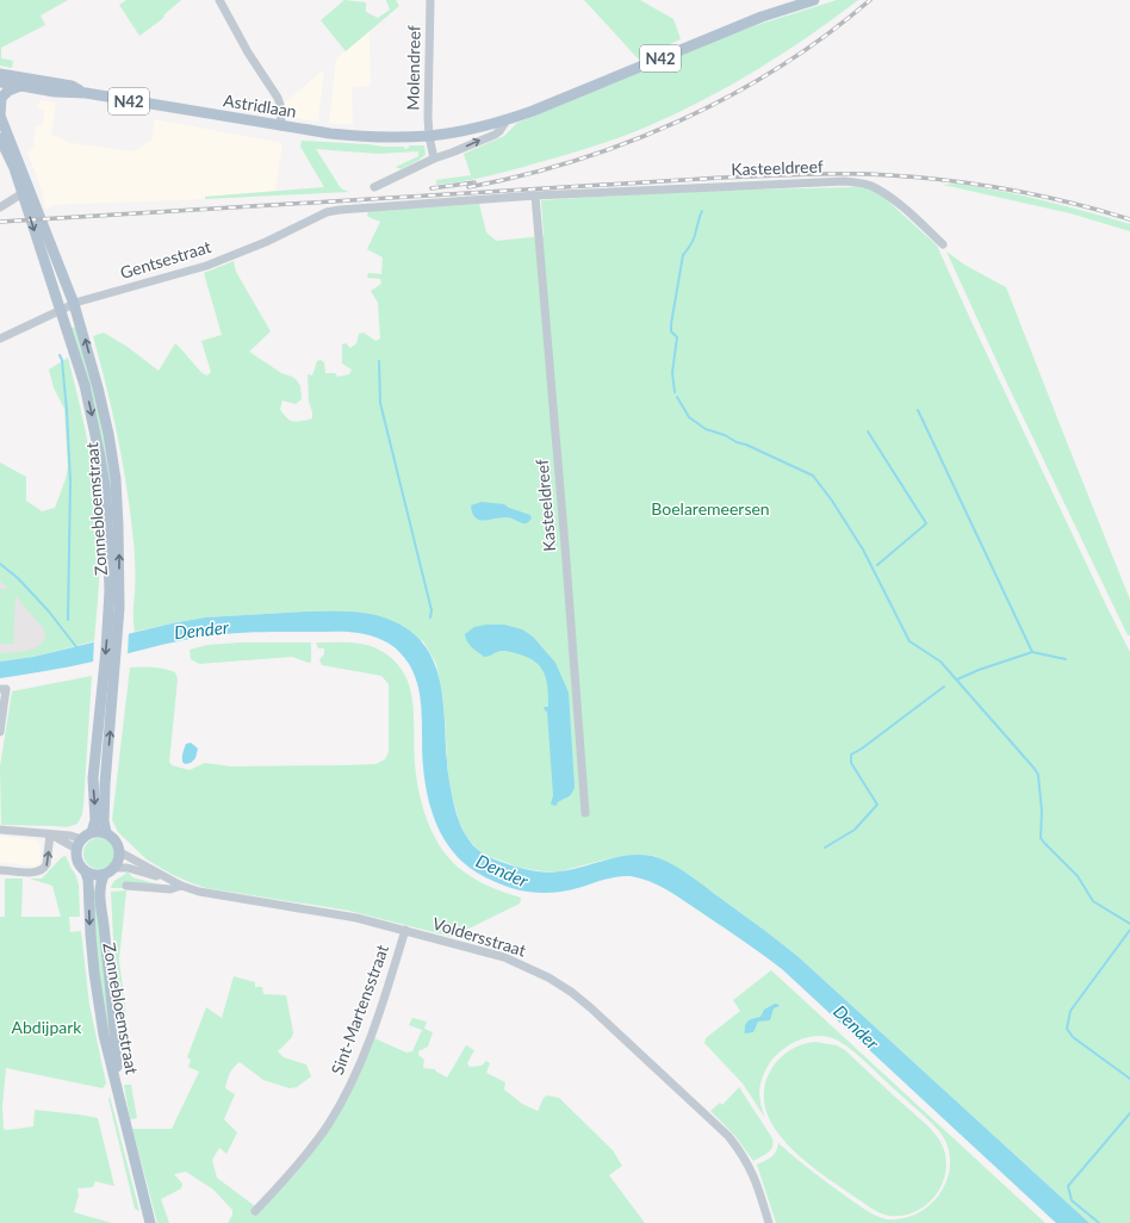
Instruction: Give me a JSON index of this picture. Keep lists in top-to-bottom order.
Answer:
{
  "streets": {
    "main road": ["N42", "Astridlaan", "Zonnebloemstraat"],
    "street": [
      "Molendreef",
      "Kasteeldreef",
      "Gentsestraat",
      "Voldersstraat",
      "Sint-Martensstraat"
    ]
  },
  "crossings": [
    ["Molendreef", "Astridlaan"],
    ["Kasteeldreef", "Gentsestraat"],
    ["Gentsestraat", "Zonnebloemstraat"],
    ["Zonnebloemstraat", "Voldersstraat"],
    ["Voldersstraat", "Sint-Martensstraat"]
  ],
  "water": ["Dender"],
  "parks": ["Boelaremeersen", "Abdijpark"]
}
